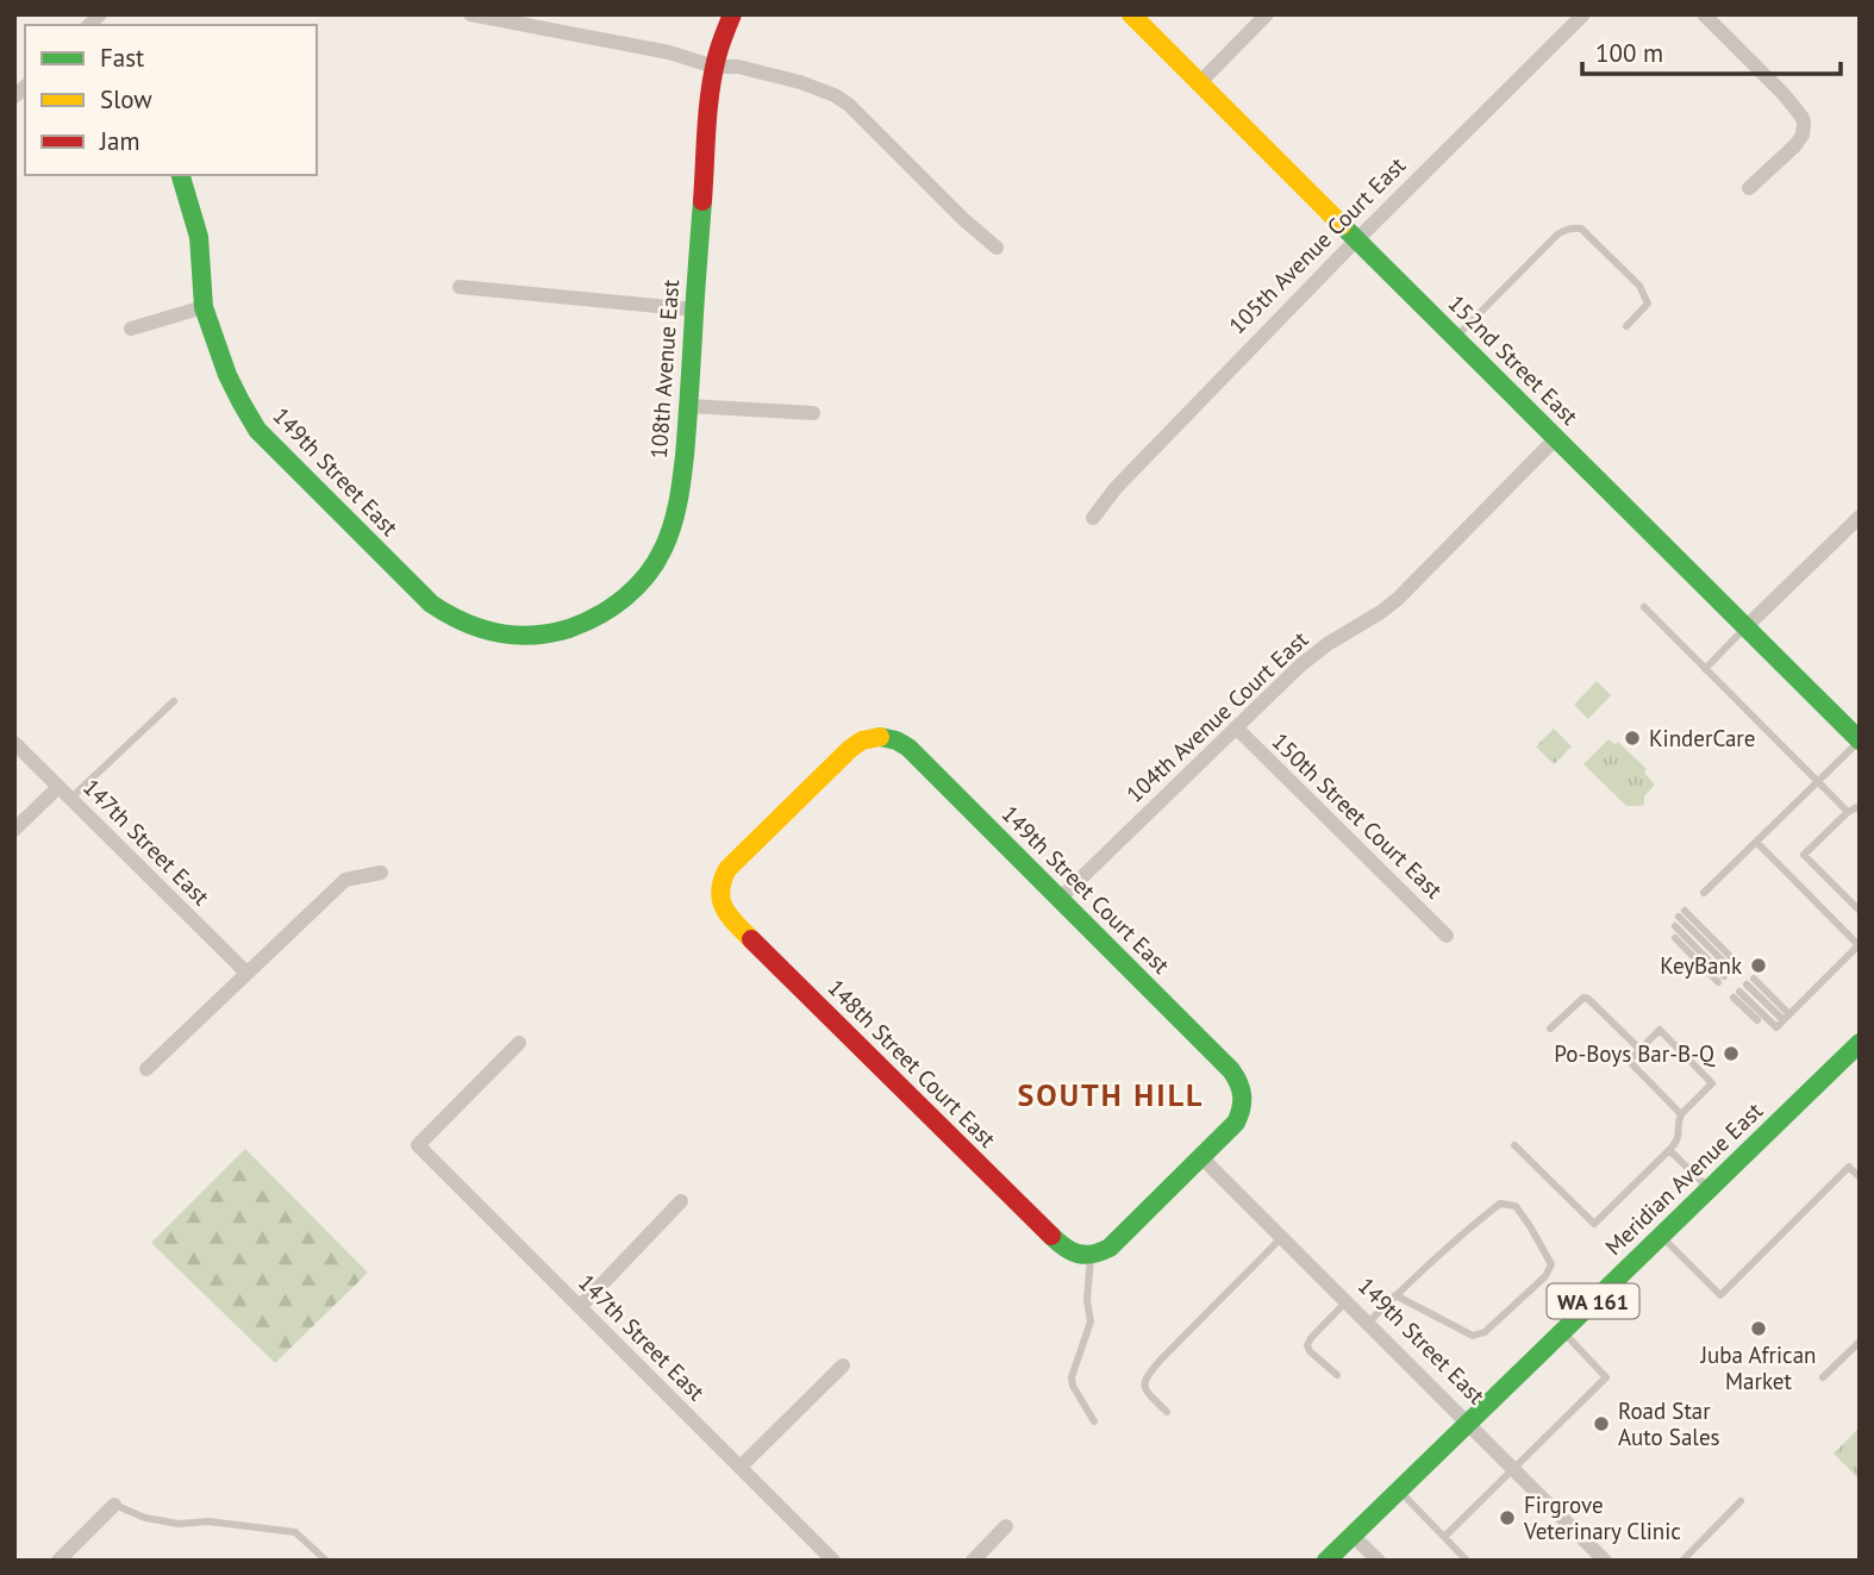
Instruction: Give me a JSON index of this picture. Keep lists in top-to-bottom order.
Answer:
{
  "streets": {
    "street": [
      "105th Avenue Court East",
      "152nd Street East",
      "108th Avenue East",
      "149th Street East",
      "104th Avenue Court East",
      "150th Street Court East",
      "147th Street East",
      "149th Street Court East",
      "148th Street Court East",
      "Meridian Avenue East",
      "WA 161"
    ]
  },
  "crossings": [
    ["105th Avenue Court East", "152nd Street East"],
    ["152nd Street East", "104th Avenue Court East"],
    ["108th Avenue East", "149th Street East"],
    ["149th Street East", "149th Street Court East"],
    ["149th Street East", "Meridian Avenue East"],
    ["104th Avenue Court East", "150th Street Court East"],
    ["104th Avenue Court East", "149th Street Court East"],
    ["149th Street Court East", "148th Street Court East"]
  ],
  "districts": ["SOUTH HILL"],
  "places": [
    "KinderCare",
    "KeyBank",
    "Po-Boys Bar-B-Q",
    "Juba African Market",
    "Road Star Auto Sales",
    "Firgrove Veterinary Clinic"
  ],
  "legend": ["Fast", "Slow", "Jam"],
  "scale_bar": "100 m"
}
